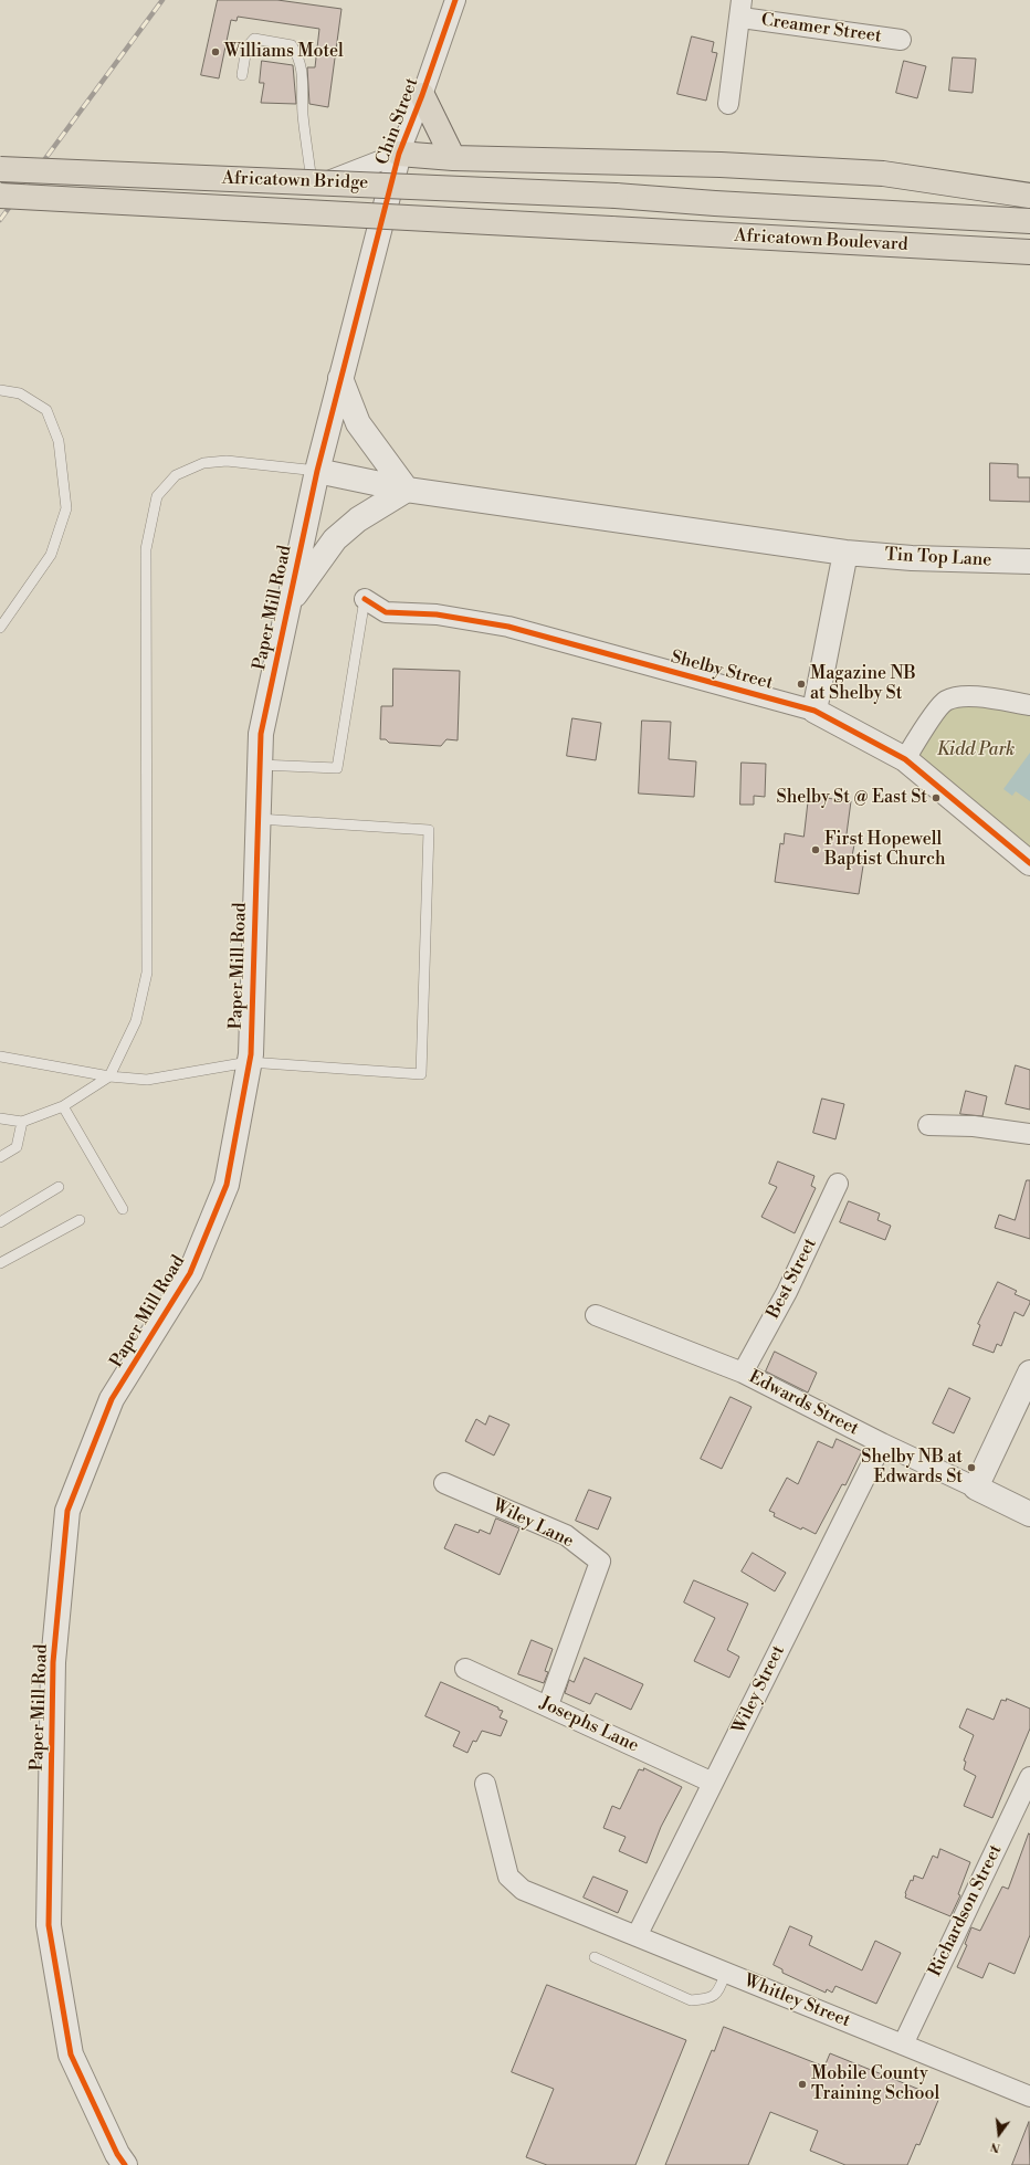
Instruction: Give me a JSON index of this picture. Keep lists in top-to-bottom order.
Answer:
{
  "streets": {
    "main road": ["Africatown Bridge", "Africatown Boulevard"],
    "street": [
      "Creamer Street",
      "Chin Street",
      "Tin Top Lane",
      "Paper Mill Road",
      "Shelby Street",
      "Best Street",
      "Edwards Street",
      "Wiley Lane",
      "Wiley Street",
      "Josephs Lane",
      "Richardson Street",
      "Whitley Street"
    ]
  },
  "crossings": [
    ["Chin Street", "Paper Mill Road"],
    ["Africatown Bridge", "Africatown Boulevard"],
    ["Tin Top Lane", "Paper Mill Road"],
    ["Best Street", "Edwards Street"],
    ["Edwards Street", "Wiley Street"],
    ["Wiley Lane", "Josephs Lane"],
    ["Wiley Street", "Josephs Lane"],
    ["Wiley Street", "Whitley Street"],
    ["Richardson Street", "Whitley Street"]
  ],
  "parks": ["Kidd Park"],
  "places": [
    "Williams Motel",
    "Magazine NB at Shelby St",
    "Shelby St @ East St",
    "First Hopewell Baptist Church",
    "Shelby NB at Edwards St",
    "Mobile County Training School"
  ],
  "north": "bottom"
}
